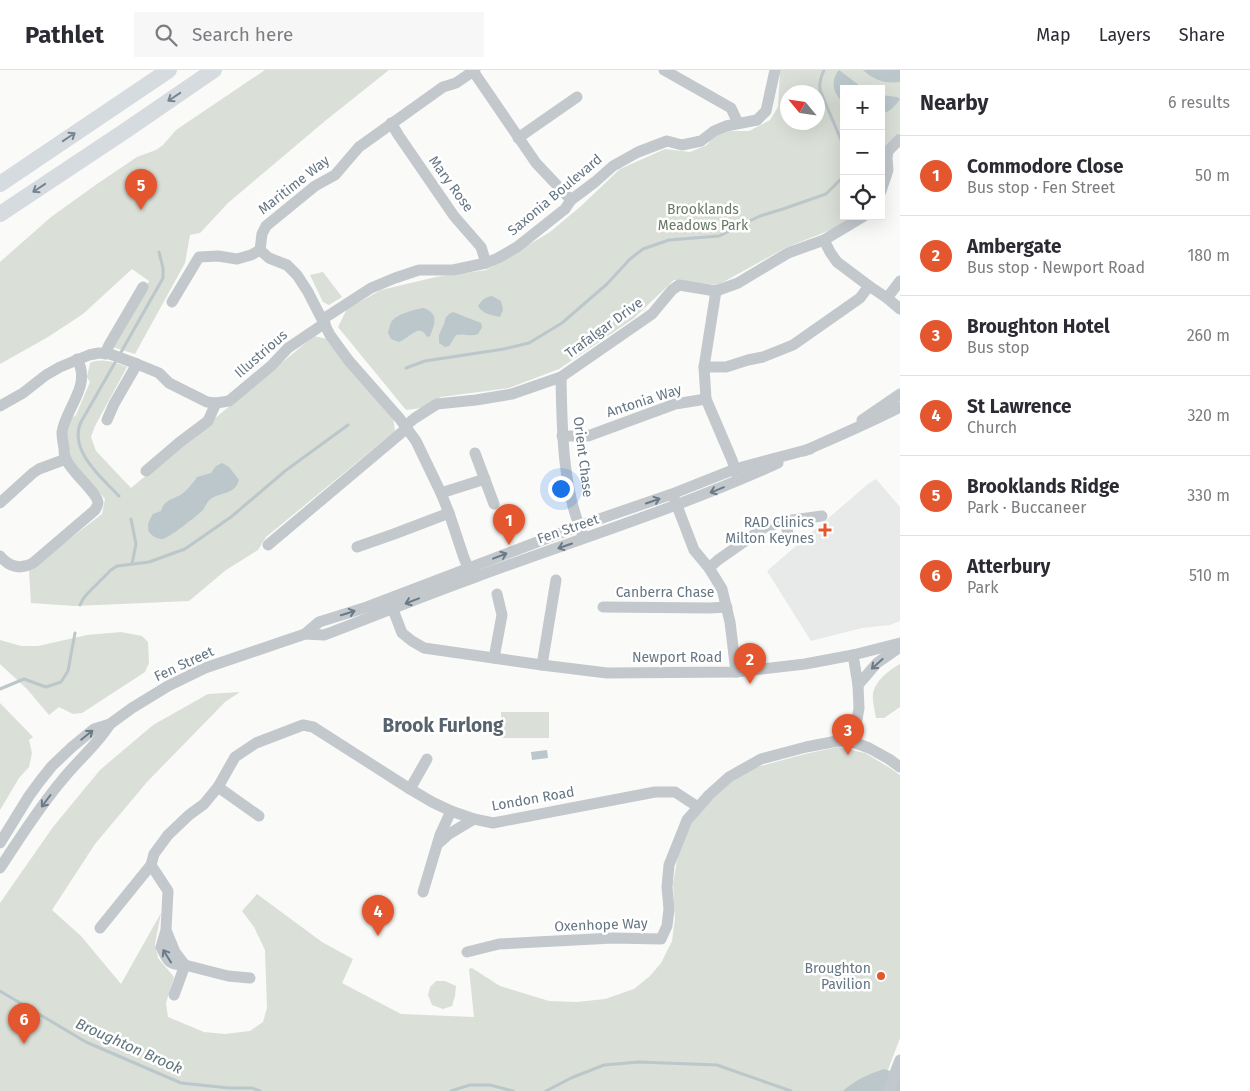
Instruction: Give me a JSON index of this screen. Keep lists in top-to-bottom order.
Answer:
{
  "streets": {
    "street": [
      "Mary Rose",
      "Maritime Way",
      "Saxonia Boulevard",
      "Trafalgar Drive",
      "Illustrious",
      "Antonia Way",
      "Orient Chase",
      "Fen Street",
      "Canberra Chase",
      "Newport Road",
      "London Road",
      "Oxenhope Way"
    ]
  },
  "crossings": [
    ["Mary Rose", "Maritime Way"],
    ["Mary Rose", "Saxonia Boulevard"],
    ["Saxonia Boulevard", "Illustrious"],
    ["Trafalgar Drive", "Orient Chase"],
    ["Antonia Way", "Orient Chase"],
    ["Orient Chase", "Fen Street"],
    ["Fen Street", "Canberra Chase"],
    ["Fen Street", "Newport Road"],
    ["Canberra Chase", "Newport Road"],
    ["London Road", "Oxenhope Way"]
  ],
  "districts": ["Brook Furlong"],
  "water": ["Broughton Brook"],
  "parks": ["Brooklands Meadows Park"],
  "places": {
    "health": ["RAD Clinics Milton Keynes"],
    "other": ["Broughton Pavilion"]
  },
  "north": "top left",
  "page": {
    "header": "Pathlet",
    "search": "Search here",
    "nav": ["Map", "Layers", "Share"],
    "heading": ["Nearby", "6 results"],
    "map_buttons": ["+", "−"],
    "list": [
      {
        "mark": "1",
        "name": "Commodore Close",
        "note": "Bus stop · Fen Street",
        "value": "50 m"
      },
      {
        "mark": "2",
        "name": "Ambergate",
        "note": "Bus stop · Newport Road",
        "value": "180 m"
      },
      {
        "mark": "3",
        "name": "Broughton Hotel",
        "note": "Bus stop",
        "value": "260 m"
      },
      {
        "mark": "4",
        "name": "St Lawrence",
        "note": "Church",
        "value": "320 m"
      },
      {
        "mark": "5",
        "name": "Brooklands Ridge",
        "note": "Park · Buccaneer",
        "value": "330 m"
      },
      {
        "mark": "6",
        "name": "Atterbury",
        "note": "Park",
        "value": "510 m"
      }
    ],
    "pins": [
      "5",
      "1",
      "2",
      "3",
      "4",
      "6"
    ]
  }
}
